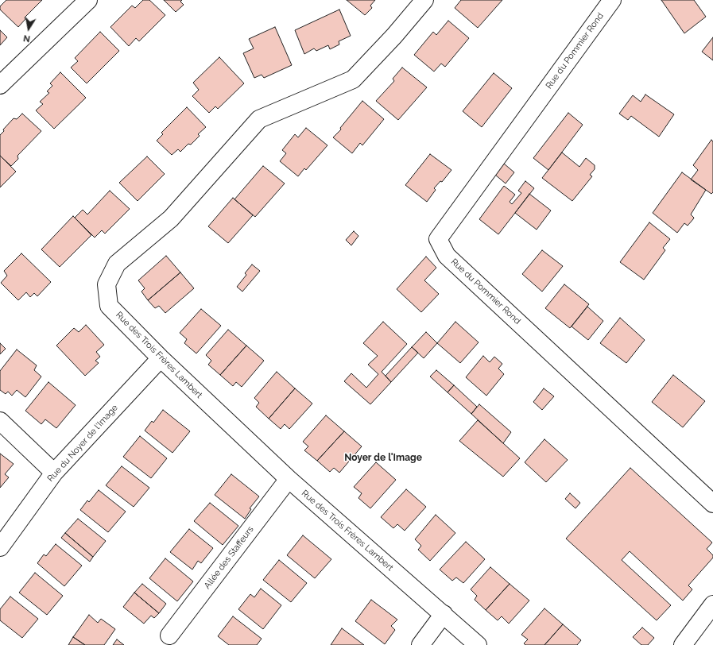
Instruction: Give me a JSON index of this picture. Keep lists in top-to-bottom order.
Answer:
{
  "streets": {
    "street": [
      "Rue du Pommier Rond",
      "Rue des Trois Frères Lambert",
      "Rue du Noyer de l'Image",
      "Allée des Staffeurs"
    ]
  },
  "crossings": [
    ["Rue des Trois Frères Lambert", "Rue du Noyer de l'Image"],
    ["Rue des Trois Frères Lambert", "Allée des Staffeurs"]
  ],
  "districts": ["Noyer de l'Image"],
  "north": "bottom"
}
